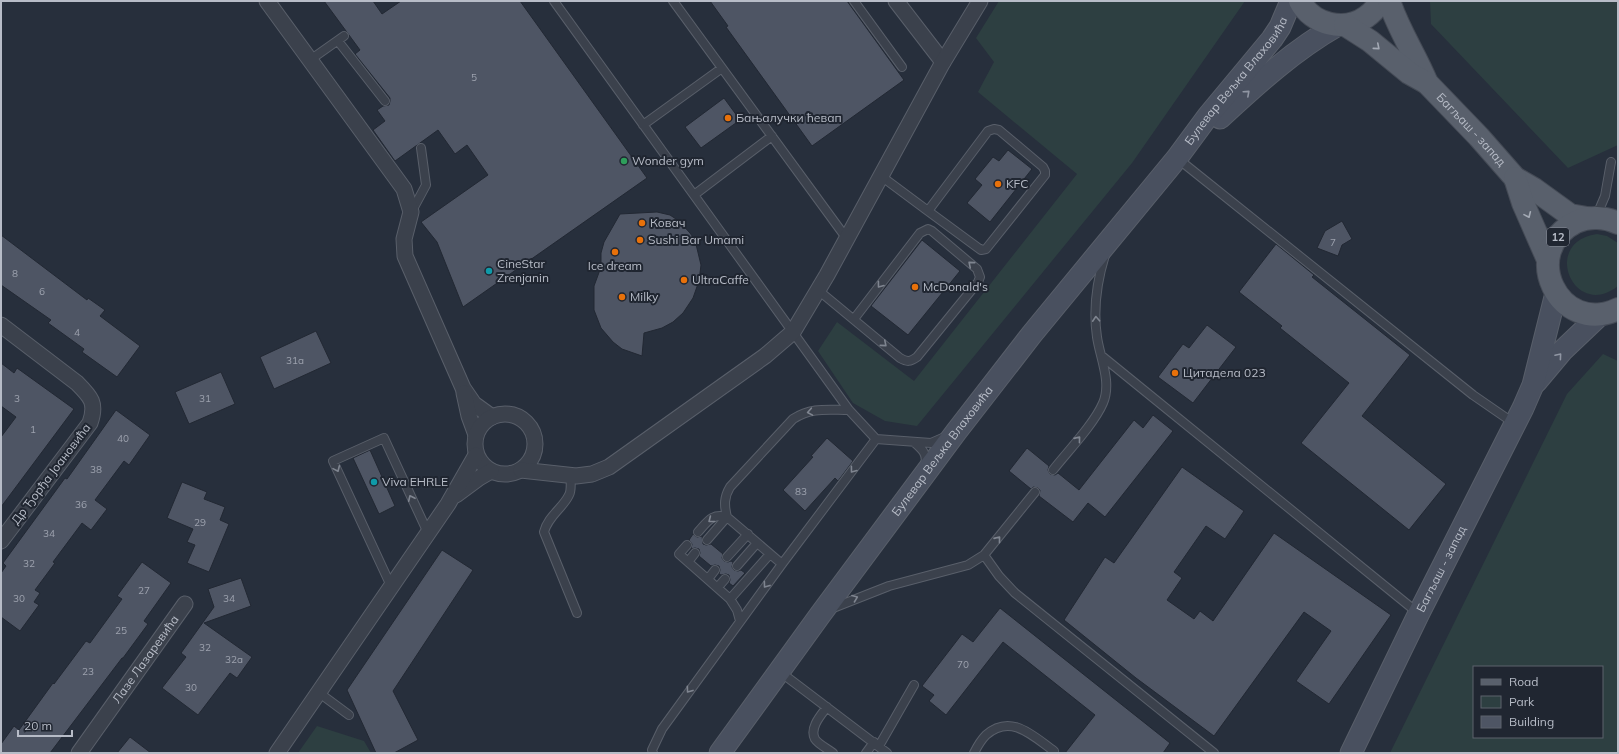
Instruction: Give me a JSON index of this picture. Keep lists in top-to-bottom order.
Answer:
{
  "streets": {
    "main road": ["Булевар Вељка Влаховића", "Багљаш - запад", "12"],
    "street": ["Др Ђорђа Јоановића", "Лазе Лазаревића"]
  },
  "crossings": [
    ["Булевар Вељка Влаховића", "Багљаш - запад"],
    ["Булевар Вељка Влаховића", "12"],
    ["Багљаш - запад", "12"]
  ],
  "places": [
    "Бањалучки ћевап",
    "Wonder gym",
    "KFC",
    "Ковач",
    "Sushi Bar Umami",
    "Ice dream",
    "CineStar Zrenjanin",
    "UltraCaffe",
    "McDonald's",
    "Milky",
    "Цитадела 023",
    "Viva EHRLE"
  ],
  "house_numbers": [
    "5",
    "7",
    "8",
    "6",
    "4",
    "31a",
    "3",
    "31",
    "1",
    "40",
    "38",
    "83",
    "36",
    "29",
    "34",
    "32",
    "27",
    "30",
    "34",
    "25",
    "32",
    "32a",
    "70",
    "23",
    "30"
  ],
  "legend": ["Road", "Park", "Building"],
  "scale_bar": "20 m"
}
